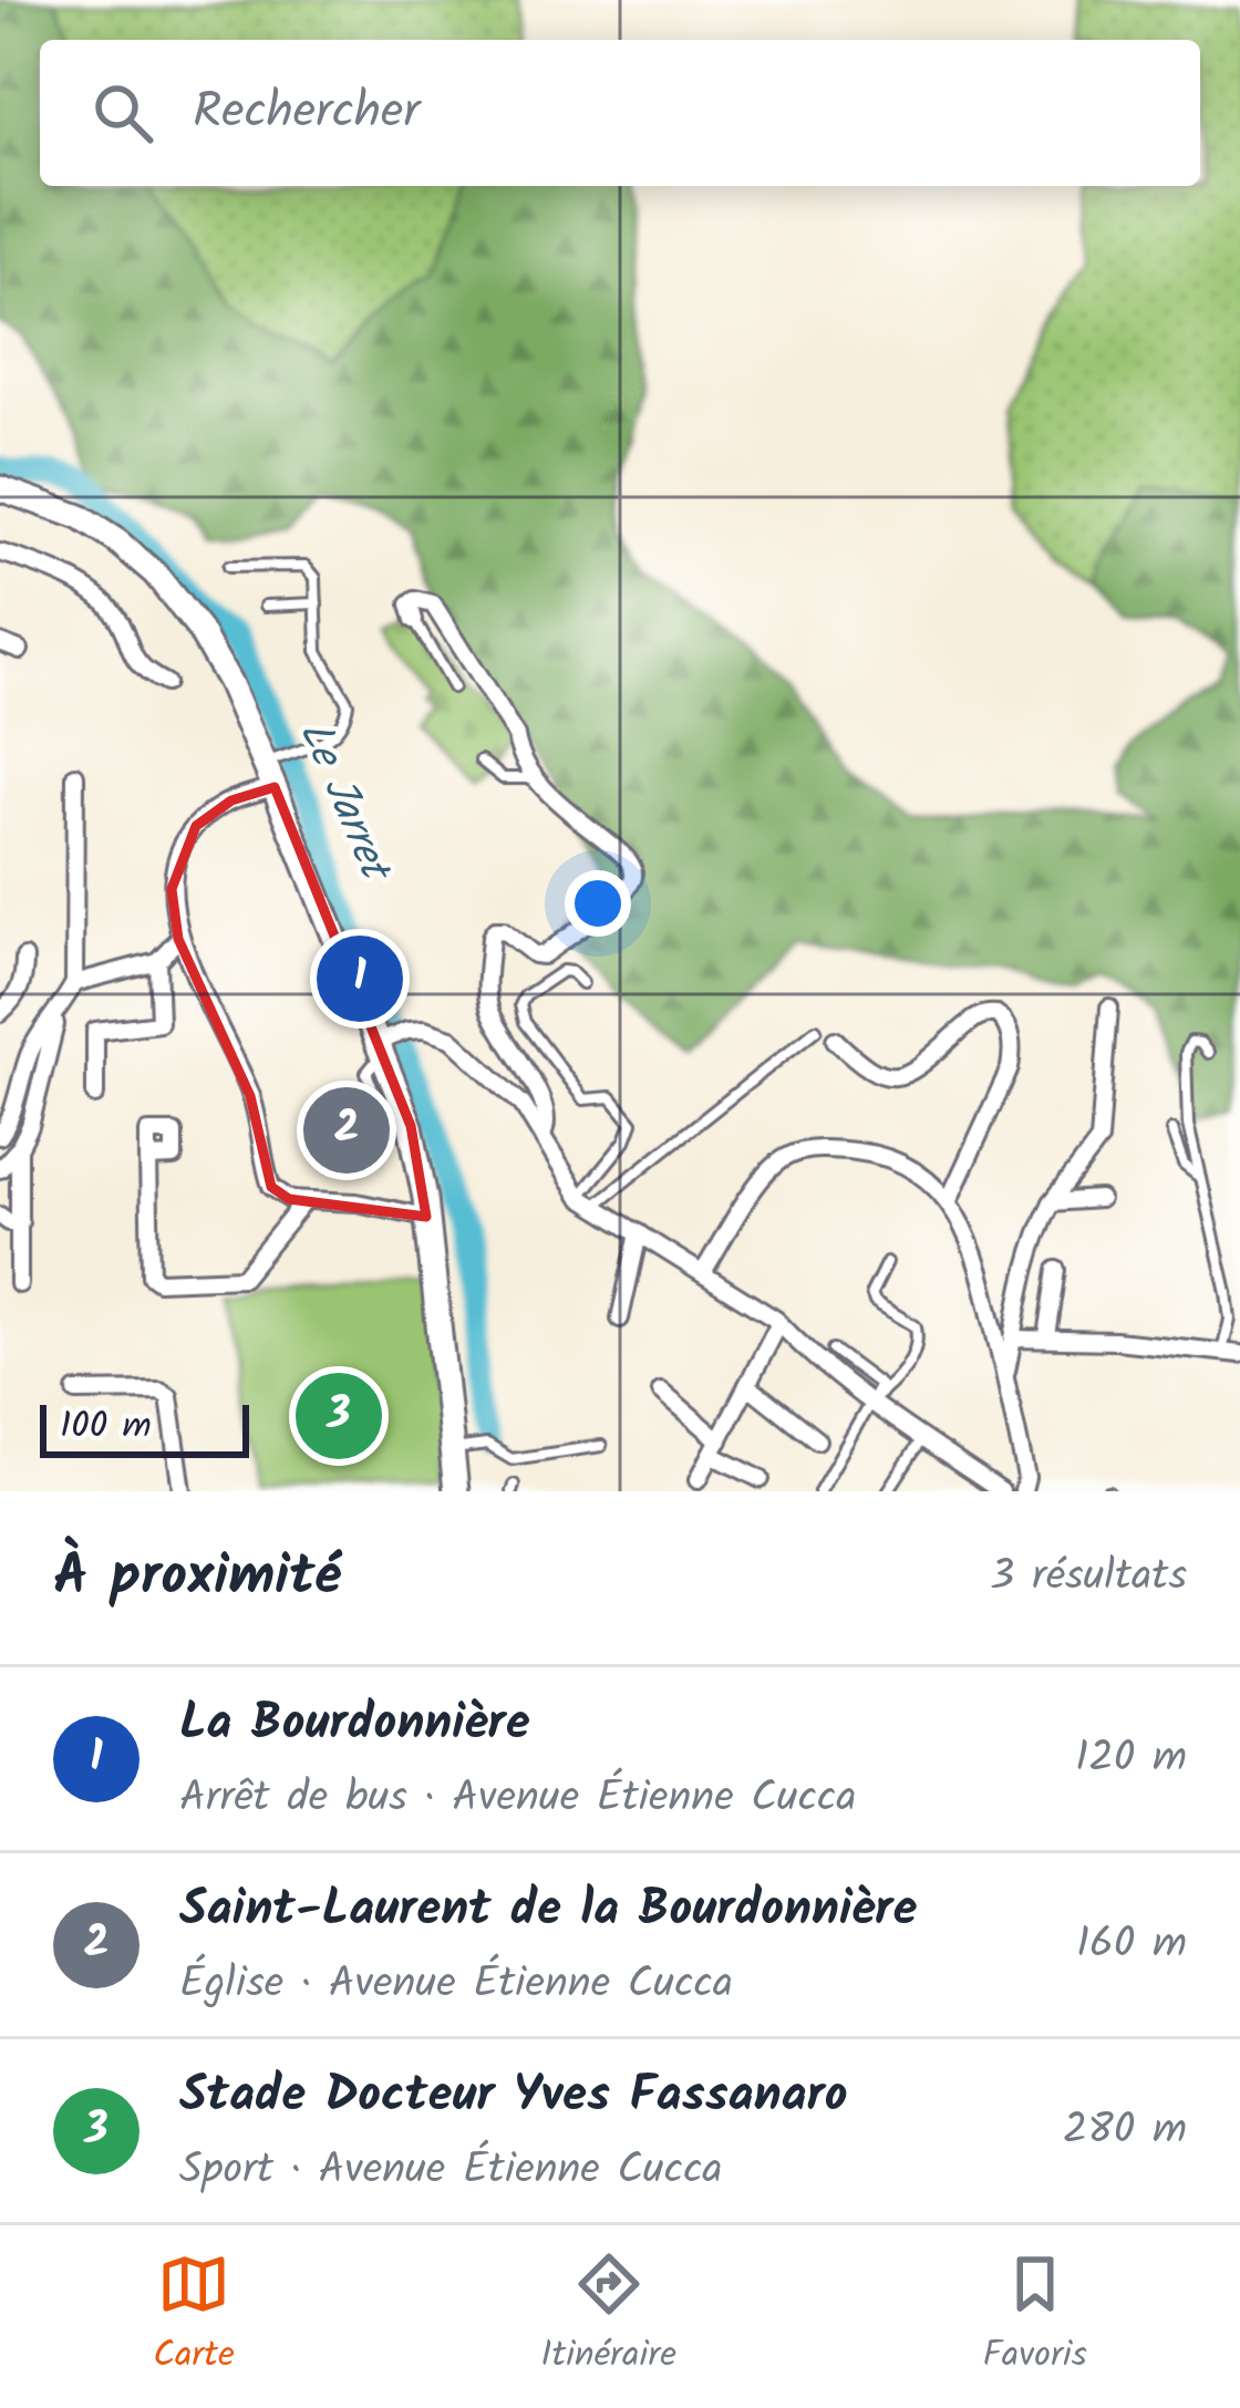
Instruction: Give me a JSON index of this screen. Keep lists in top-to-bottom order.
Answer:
{
  "water": ["Le Jarret"],
  "scale_bar": "100 m",
  "page": {
    "search": "Rechercher",
    "pins": ["1", "2", "3"],
    "scale": "100 m",
    "heading": ["À proximité", "3 résultats"],
    "list": [
      {
        "mark": "1",
        "name": "La Bourdonnière",
        "note": "Arrêt de bus · Avenue Étienne Cucca",
        "value": "120 m"
      },
      {
        "mark": "2",
        "name": "Saint-Laurent de la Bourdonnière",
        "note": "Église · Avenue Étienne Cucca",
        "value": "160 m"
      },
      {
        "mark": "3",
        "name": "Stade Docteur Yves Fassanaro",
        "note": "Sport · Avenue Étienne Cucca",
        "value": "280 m"
      }
    ],
    "nav": ["Carte", "Itinéraire", "Favoris"]
  }
}
